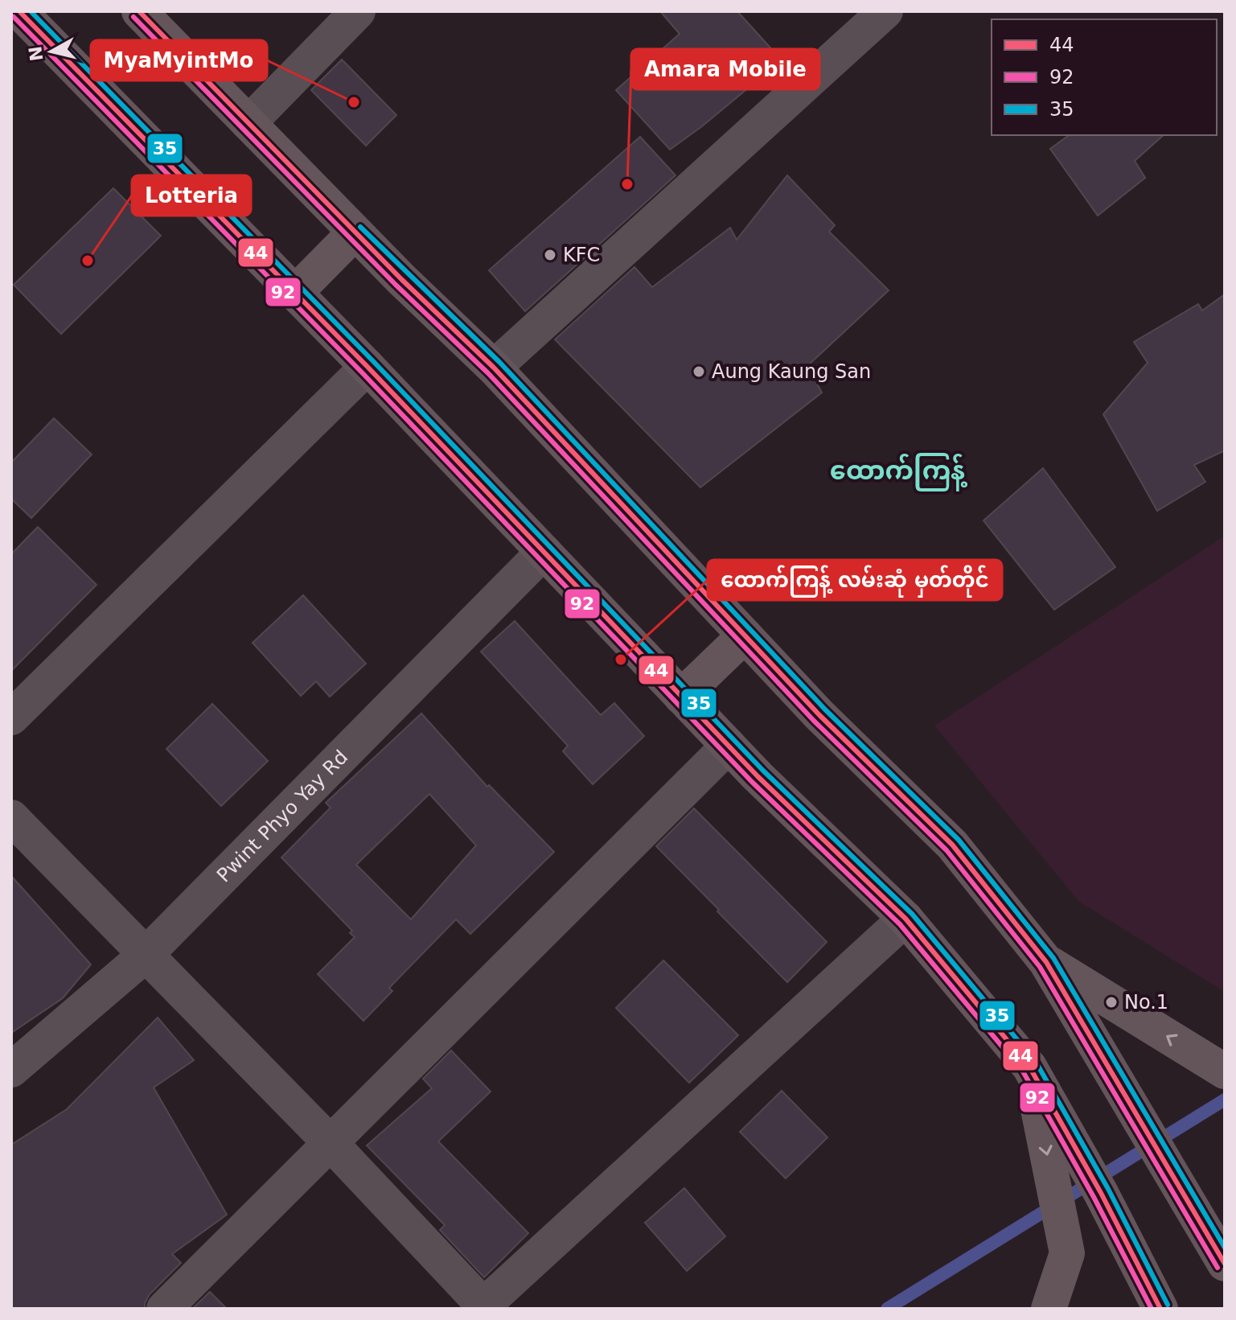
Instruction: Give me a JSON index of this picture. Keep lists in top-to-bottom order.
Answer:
{
  "streets": {
    "street": ["Pwint Phyo Yay Rd"]
  },
  "districts": ["ထောက်ကြန့်"],
  "places": [
    "MyaMyintMo",
    "Amara Mobile",
    "KFC",
    "Lotteria",
    "Aung Kaung San",
    "ထောက်ကြန့် လမ်းဆုံ မှတ်တိုင်",
    "No.1"
  ],
  "lines": ["transit line 44", "transit line 35", "transit line 92"],
  "legend": ["44", "92", "35"],
  "north": "left"
}
